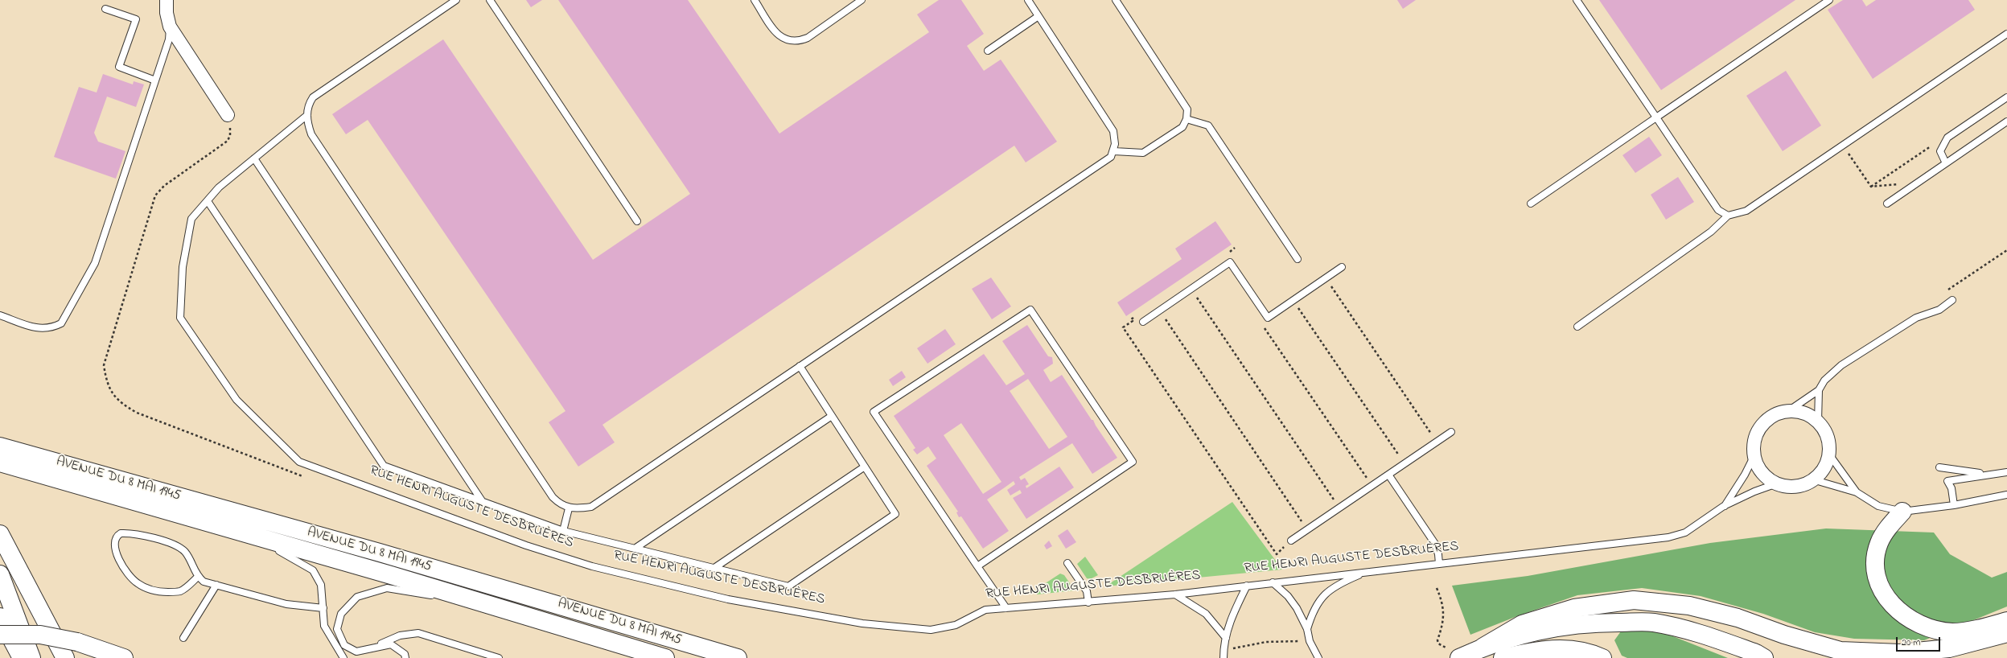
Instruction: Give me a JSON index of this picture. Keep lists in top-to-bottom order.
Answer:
{
  "streets": {
    "main road": ["AVENUE DU 8 MAI 1945"],
    "street": ["RUE HENRI AUGUSTE DESBRUÈRES"]
  },
  "scale_bar": "20 m"
}
